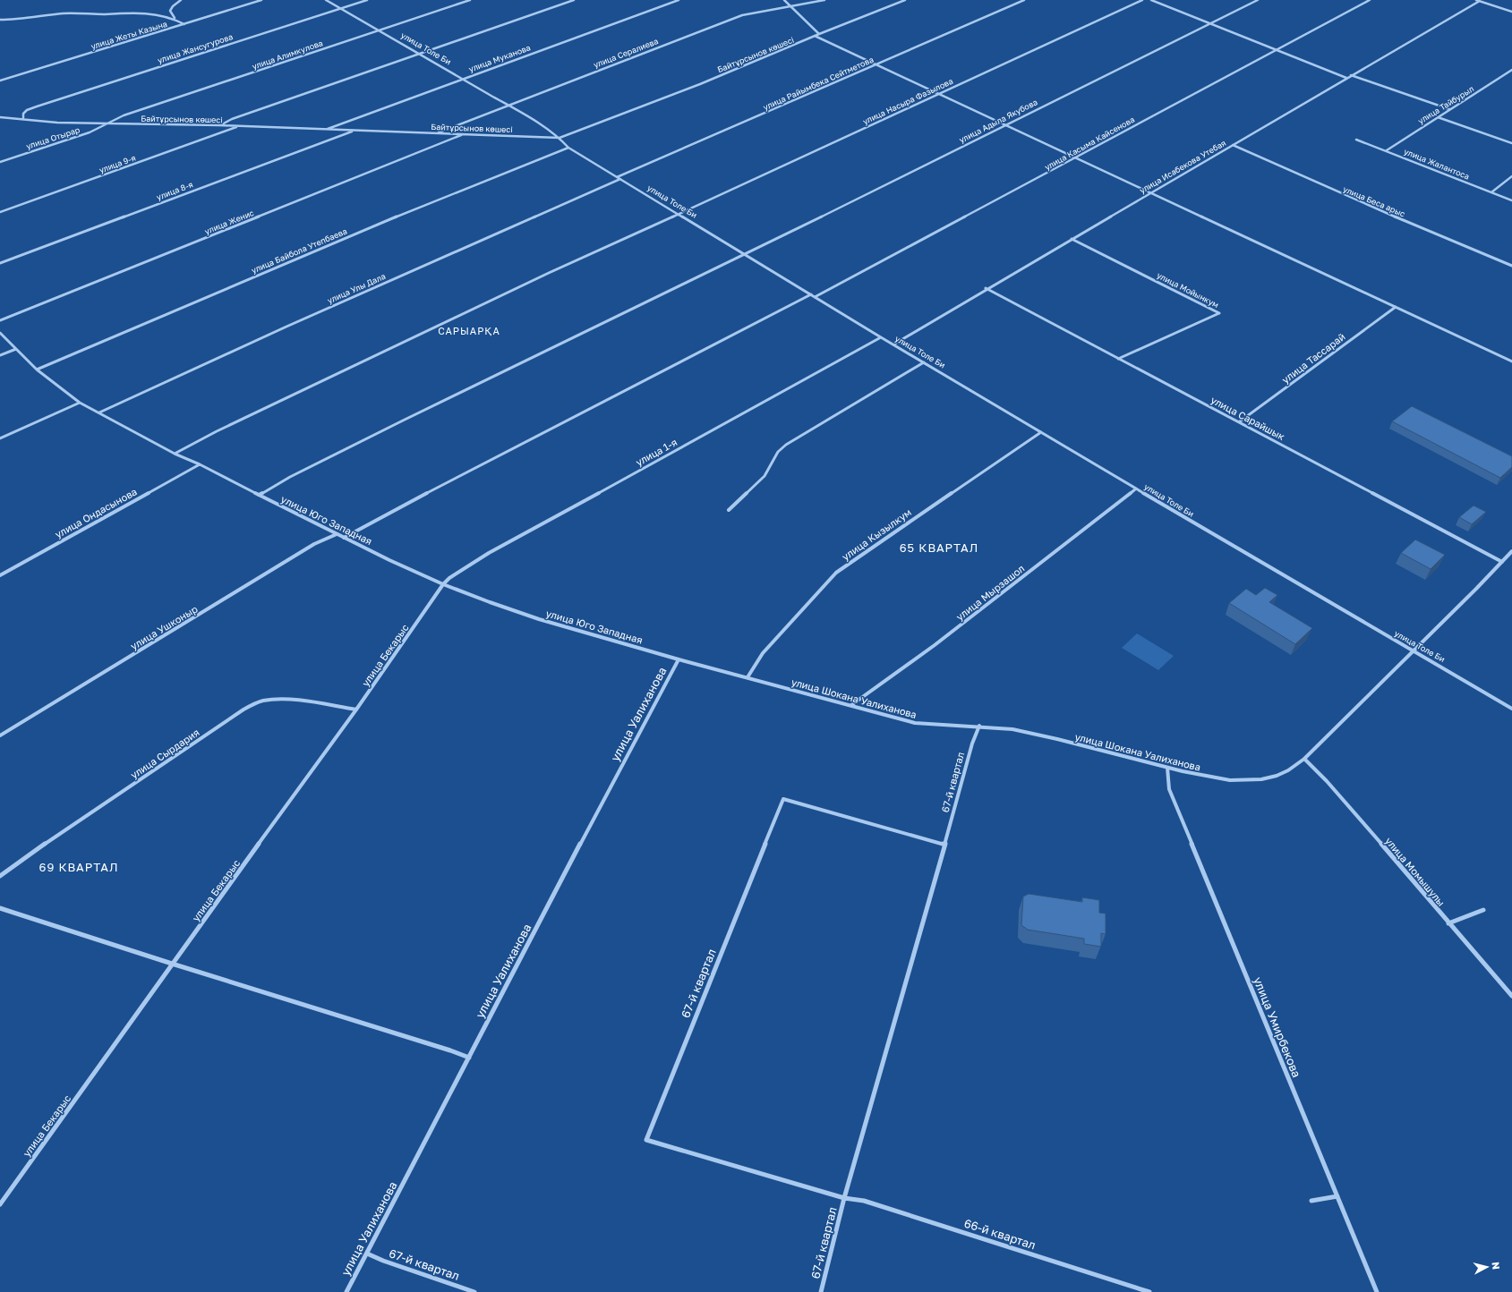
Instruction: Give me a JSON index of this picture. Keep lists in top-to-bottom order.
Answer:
{
  "streets": {
    "street": [
      "улица Жеты Казына",
      "улица Жансугурова",
      "улица Толе Би",
      "улица Сералиева",
      "улица Алимкулова",
      "Байтұрсынов көшесі",
      "улица Муканова",
      "улица Райымбека Сейтметова",
      "улица Насыра Фазылова",
      "улица Тайбурыл",
      "улица Адыла Якубова",
      "улица Отырар",
      "улица Касыма Кайсенова",
      "улица 9-я",
      "улица Жалантоса",
      "улица Исабекова Утебая",
      "улица 8-я",
      "улица Беса арыс",
      "улица Женис",
      "улица Байбола Утепбаева",
      "улица Улы Дала",
      "улица Мойынкум",
      "улица Тассарай",
      "улица Сарайшык",
      "улица 1-я",
      "улица Ондасынова",
      "улица Юго Западная",
      "улица Кызылкум",
      "улица Мырзашол",
      "улица Ушконыр",
      "улица Бекарыс",
      "улица Шокана Уалиханова",
      "улица Уалиханова",
      "улица Сырдария",
      "67-й квартал",
      "улица Момышулы",
      "улица Умирбекова",
      "66-й квартал"
    ]
  },
  "crossings": [
    ["улица Жансугурова", "улица Толе Би"],
    ["улица Жансугурова", "Байтұрсынов көшесі"],
    ["улица Толе Би", "улица Сералиева"],
    ["улица Толе Би", "улица Алимкулова"],
    ["улица Толе Би", "Байтұрсынов көшесі"],
    ["улица Толе Би", "улица Муканова"],
    ["улица Толе Би", "улица Райымбека Сейтметова"],
    ["улица Толе Би", "улица Насыра Фазылова"],
    ["улица Толе Би", "улица Адыла Якубова"],
    ["улица Толе Би", "улица Касыма Кайсенова"],
    ["улица Толе Би", "улица Исабекова Утебая"],
    ["улица Толе Би", "улица Байбола Утепбаева"],
    ["улица Толе Би", "улица Улы Дала"],
    ["улица Толе Би", "улица 1-я"],
    ["улица Толе Би", "улица Кызылкум"],
    ["улица Толе Би", "улица Мырзашол"],
    ["улица Толе Би", "улица Шокана Уалиханова"],
    ["улица Сералиева", "Байтұрсынов көшесі"],
    ["улица Алимкулова", "Байтұрсынов көшесі"],
    ["улица Алимкулова", "улица Отырар"],
    ["Байтұрсынов көшесі", "улица Муканова"],
    ["Байтұрсынов көшесі", "улица Отырар"],
    ["Байтұрсынов көшесі", "улица 9-я"],
    ["Байтұрсынов көшесі", "улица 8-я"],
    ["Байтұрсынов көшесі", "улица Женис"],
    ["улица Райымбека Сейтметова", "улица Улы Дала"],
    ["улица Насыра Фазылова", "улица Юго Западная"],
    ["улица Тайбурыл", "улица Жалантоса"],
    ["улица Адыла Якубова", "улица Юго Западная"],
    ["улица Исабекова Утебая", "улица Беса арыс"],
    ["улица Исабекова Утебая", "улица Мойынкум"],
    ["улица Исабекова Утебая", "улица Сарайшык"],
    ["улица Байбола Утепбаева", "улица Юго Западная"],
    ["улица Улы Дала", "улица Юго Западная"],
    ["улица Мойынкум", "улица Сарайшык"],
    ["улица Тассарай", "улица Сарайшык"],
    ["улица Сарайшык", "улица Шокана Уалиханова"],
    ["улица 1-я", "улица Юго Западная"],
    ["улица 1-я", "улица Бекарыс"],
    ["улица Ондасынова", "улица Юго Западная"],
    ["улица Юго Западная", "улица Ушконыр"],
    ["улица Юго Западная", "улица Бекарыс"],
    ["улица Юго Западная", "улица Шокана Уалиханова"],
    ["улица Юго Западная", "улица Уалиханова"],
    ["улица Кызылкум", "улица Шокана Уалиханова"],
    ["улица Мырзашол", "улица Шокана Уалиханова"],
    ["улица Бекарыс", "улица Сырдария"],
    ["улица Шокана Уалиханова", "улица Уалиханова"],
    ["улица Шокана Уалиханова", "67-й квартал"],
    ["улица Шокана Уалиханова", "улица Момышулы"],
    ["улица Шокана Уалиханова", "улица Умирбекова"],
    ["улица Уалиханова", "67-й квартал"],
    ["67-й квартал", "66-й квартал"]
  ],
  "districts": ["САРЫАРҚА", "65 КВАРТАЛ", "69 КВАРТАЛ"],
  "north": "right"
}
